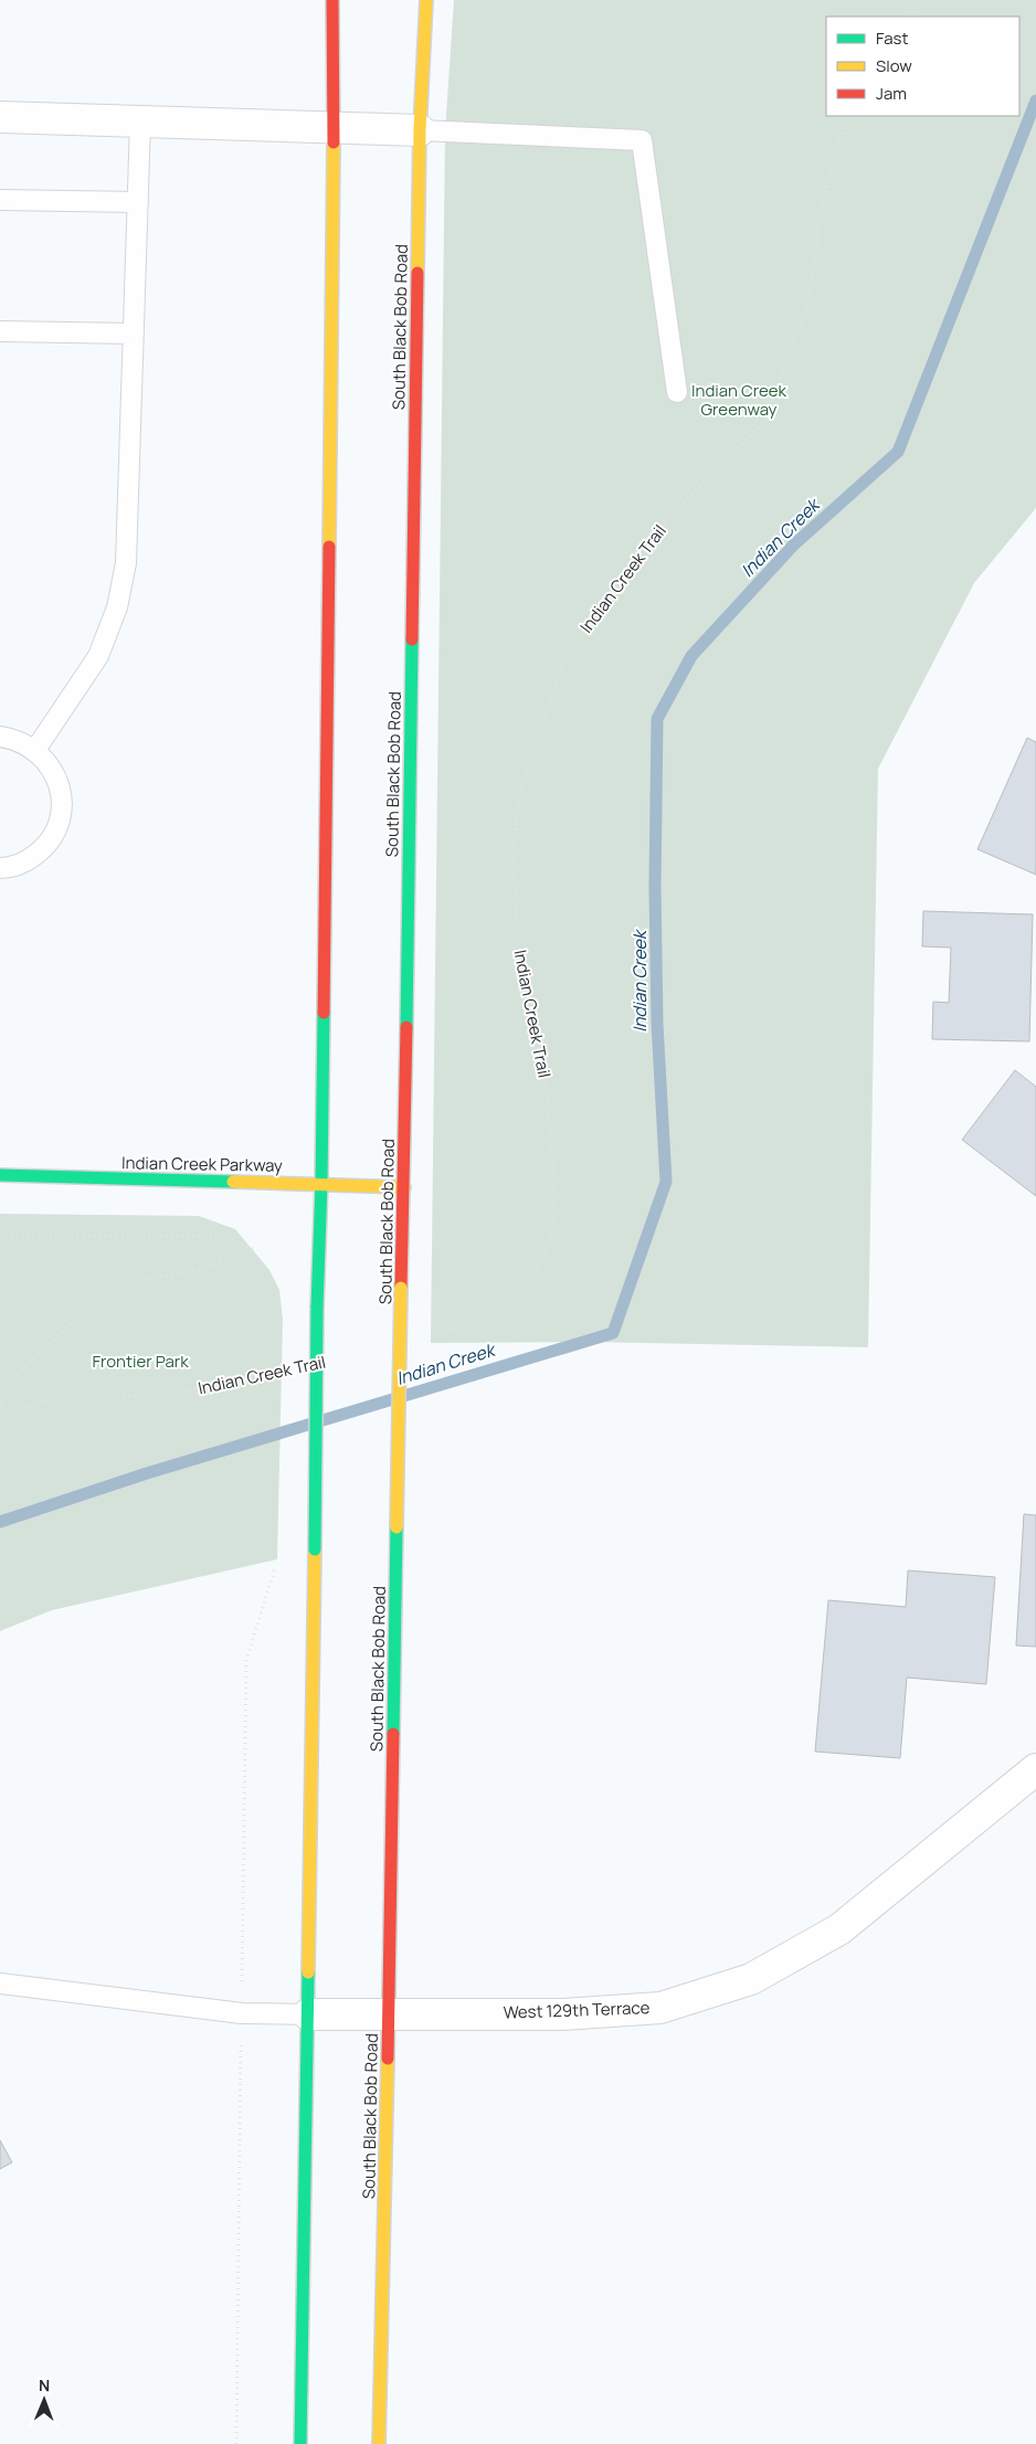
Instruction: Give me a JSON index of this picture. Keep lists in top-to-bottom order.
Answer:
{
  "streets": {
    "main road": ["South Black Bob Road", "Indian Creek Parkway"],
    "street": ["West 129th Terrace"],
    "path": ["Indian Creek Trail"]
  },
  "crossings": [
    ["South Black Bob Road", "Indian Creek Parkway"],
    ["South Black Bob Road", "West 129th Terrace"]
  ],
  "water": ["Indian Creek"],
  "parks": ["Indian Creek Greenway", "Frontier Park"],
  "legend": ["Fast", "Slow", "Jam"],
  "north": "top"
}
